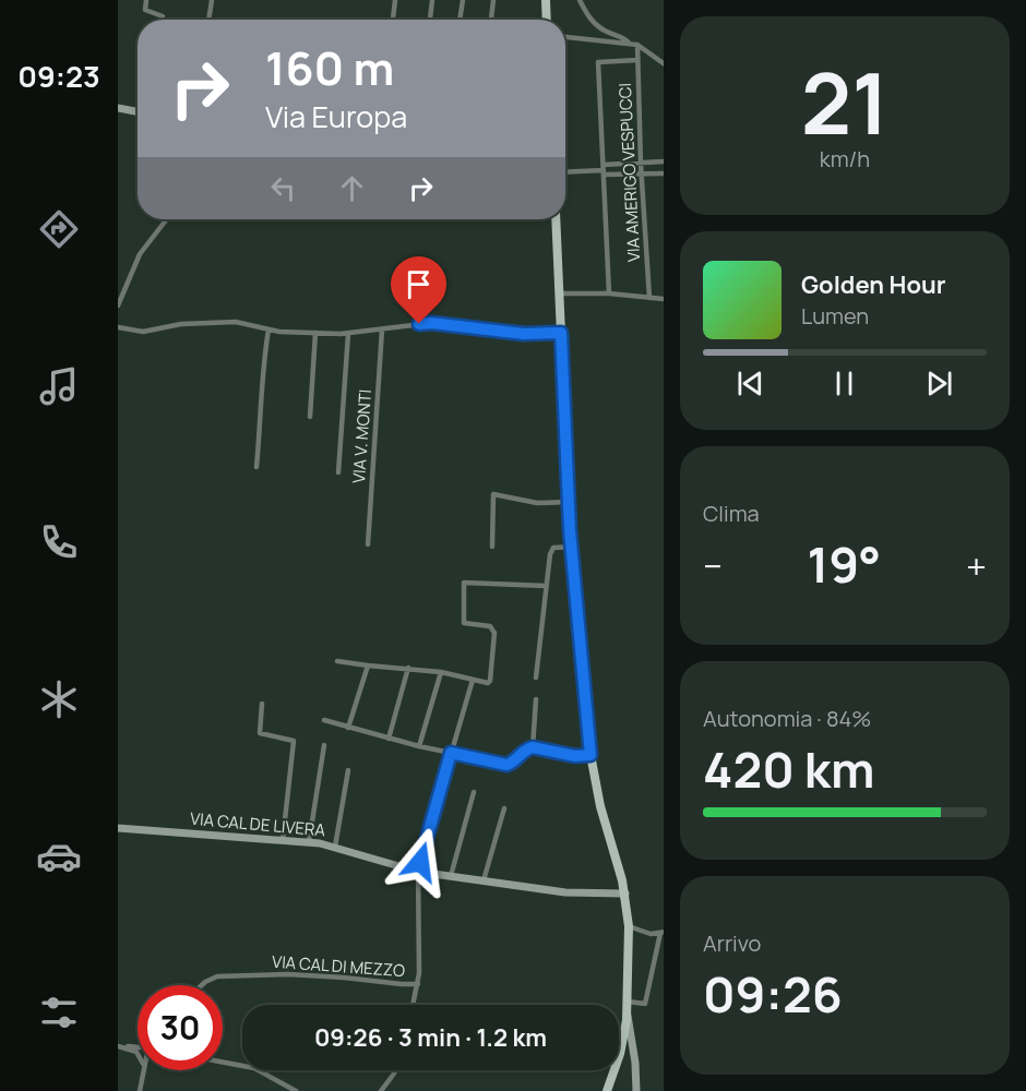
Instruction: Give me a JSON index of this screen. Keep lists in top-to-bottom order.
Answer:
{
  "streets": {
    "street": [
      "VIA AMERIGO VESPUCCI",
      "VIA V. MONTI",
      "VIA CAL DE LIVERA",
      "VIA CAL DI MEZZO"
    ]
  },
  "page": {
    "tabs": "09:23",
    "tile": [
      ["21", "km/h"],
      "Clima",
      ["Autonomia · 84%", "420 km"],
      ["Arrivo", "09:26"]
    ],
    "turn": ["160 m", "Via Europa"],
    "song": ["Golden Hour", "Lumen"],
    "heat": ["−", "19°", "+"],
    "limit": "30",
    "trip": "09:26 · 3 min · 1.2 km"
  }
}
